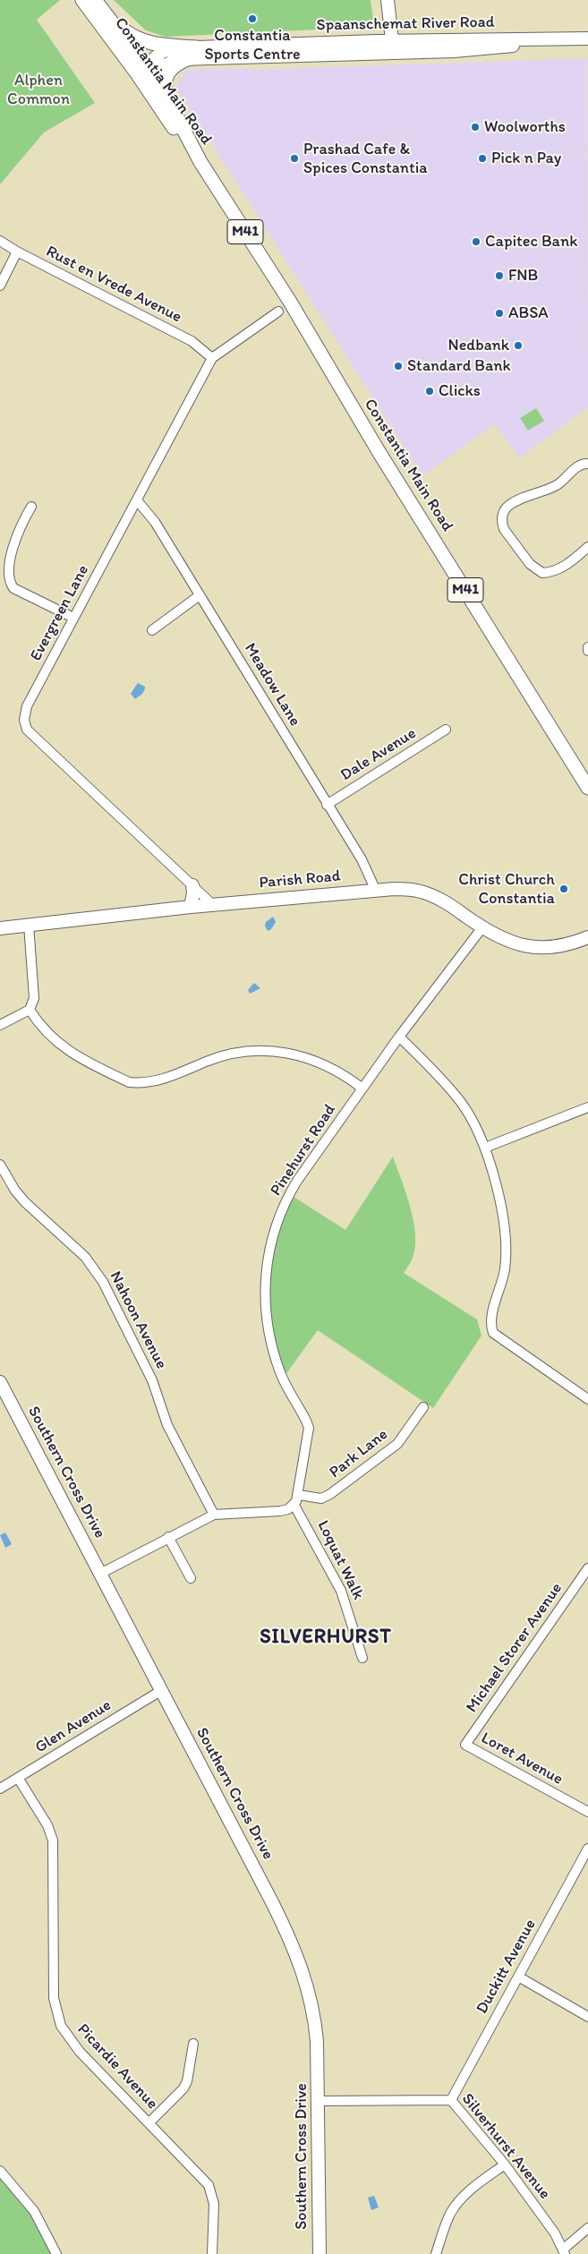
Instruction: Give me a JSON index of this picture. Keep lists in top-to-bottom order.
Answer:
{
  "streets": {
    "main road": ["Constantia Main Road", "M41"],
    "street": [
      "Spaanschemat River Road",
      "Rust en Vrede Avenue",
      "Evergreen Lane",
      "Meadow Lane",
      "Dale Avenue",
      "Parish Road",
      "Pinehurst Road",
      "Nahoon Avenue",
      "Park Lane",
      "Southern Cross Drive",
      "Loquat Walk",
      "Michael Storer Avenue",
      "Glen Avenue",
      "Loret Avenue",
      "Duckitt Avenue",
      "Picardie Avenue",
      "Silverhurst Avenue"
    ]
  },
  "crossings": [
    ["Spaanschemat River Road", "Constantia Main Road"],
    ["Rust en Vrede Avenue", "Evergreen Lane"],
    ["Evergreen Lane", "Meadow Lane"],
    ["Evergreen Lane", "Parish Road"],
    ["Meadow Lane", "Dale Avenue"],
    ["Meadow Lane", "Parish Road"],
    ["Parish Road", "Pinehurst Road"],
    ["Pinehurst Road", "Park Lane"],
    ["Pinehurst Road", "Loquat Walk"],
    ["Southern Cross Drive", "Glen Avenue"],
    ["Southern Cross Drive", "Silverhurst Avenue"],
    ["Michael Storer Avenue", "Loret Avenue"],
    ["Glen Avenue", "Picardie Avenue"],
    ["Duckitt Avenue", "Silverhurst Avenue"]
  ],
  "districts": ["SILVERHURST"],
  "parks": ["Alphen Common"],
  "places": [
    "Constantia Sports Centre",
    "Woolworths",
    "Prashad Cafe & Spices Constantia",
    "Pick n Pay",
    "Capitec Bank",
    "FNB",
    "ABSA",
    "Nedbank",
    "Standard Bank",
    "Clicks",
    "Christ Church Constantia"
  ]
}
